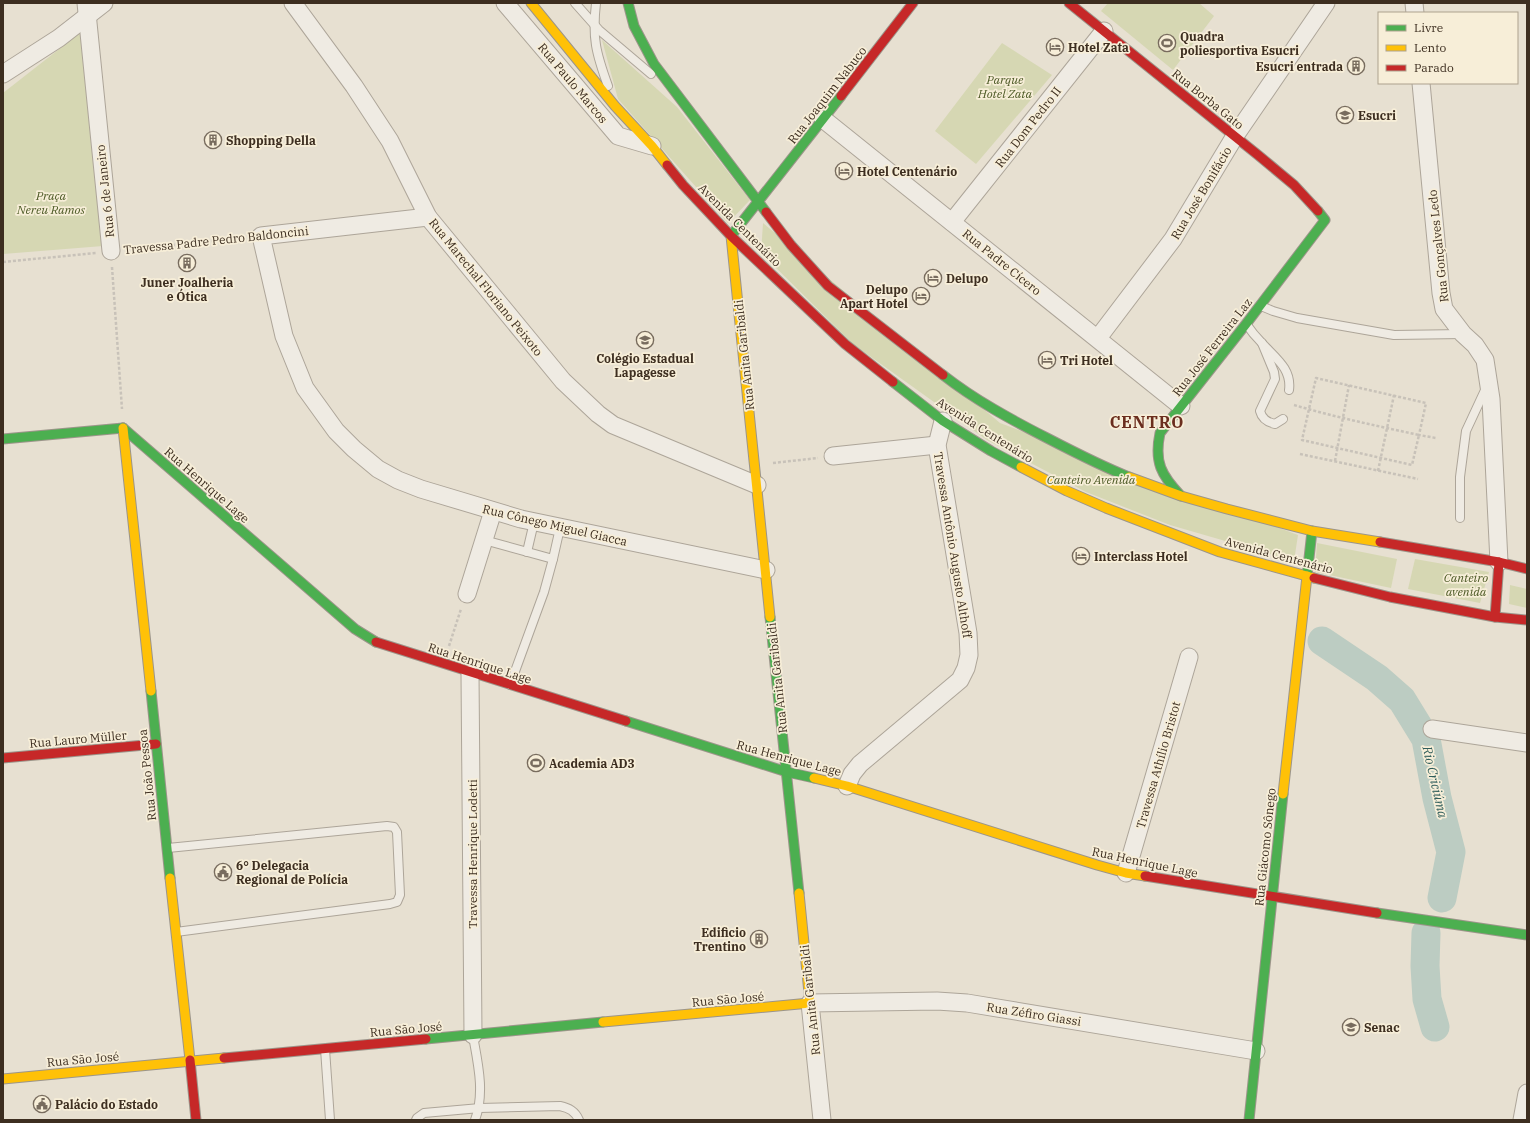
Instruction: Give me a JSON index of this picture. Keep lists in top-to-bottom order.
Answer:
{
  "streets": {
    "main road": [
      "Rua Joaquim Nabuco",
      "Rua Borba Gato",
      "Avenida Centenário",
      "Rua José Ferreira Laz",
      "Rua Anita Garibaldi",
      "Rua Henrique Lage",
      "Rua Lauro Müller",
      "Rua João Pessoa",
      "Rua Giácomo Sônego",
      "Rua São José"
    ],
    "street": [
      "Rua Paulo Marcos",
      "Rua Dom Pedro II",
      "Rua 6 de Janeiro",
      "Rua José Bonifácio",
      "Travessa Padre Pedro Baldoncini",
      "Rua Gonçalves Ledo",
      "Rua Padre Cícero",
      "Rua Marechal Floriano Peixoto",
      "Rua Cônego Miguel Giacca",
      "Travessa Antônio Augusto Althoff",
      "Travessa Athílio Bristot",
      "Travessa Henrique Lodetti",
      "Rua Zéfiro Giassi"
    ]
  },
  "crossings": [
    ["Rua Paulo Marcos", "Avenida Centenário"],
    ["Rua Joaquim Nabuco", "Avenida Centenário"],
    ["Rua Joaquim Nabuco", "Rua Padre Cícero"],
    ["Rua Joaquim Nabuco", "Rua Anita Garibaldi"],
    ["Rua Borba Gato", "Rua Dom Pedro II"],
    ["Rua Borba Gato", "Rua José Bonifácio"],
    ["Rua Borba Gato", "Rua José Ferreira Laz"],
    ["Rua Dom Pedro II", "Rua Padre Cícero"],
    ["Rua 6 de Janeiro", "Travessa Padre Pedro Baldoncini"],
    ["Rua 6 de Janeiro", "Rua Henrique Lage"],
    ["Rua 6 de Janeiro", "Rua João Pessoa"],
    ["Rua José Bonifácio", "Rua Padre Cícero"],
    ["Avenida Centenário", "Rua Gonçalves Ledo"],
    ["Avenida Centenário", "Rua José Ferreira Laz"],
    ["Avenida Centenário", "Rua Anita Garibaldi"],
    ["Avenida Centenário", "Travessa Antônio Augusto Althoff"],
    ["Avenida Centenário", "Rua Giácomo Sônego"],
    ["Travessa Padre Pedro Baldoncini", "Rua Marechal Floriano Peixoto"],
    ["Travessa Padre Pedro Baldoncini", "Rua Cônego Miguel Giacca"],
    ["Rua Padre Cícero", "Rua José Ferreira Laz"],
    ["Rua Marechal Floriano Peixoto", "Rua Anita Garibaldi"],
    ["Rua Anita Garibaldi", "Rua Henrique Lage"],
    ["Rua Anita Garibaldi", "Rua Cônego Miguel Giacca"],
    ["Rua Anita Garibaldi", "Rua São José"],
    ["Rua Anita Garibaldi", "Rua Zéfiro Giassi"],
    ["Rua Henrique Lage", "Travessa Antônio Augusto Althoff"],
    ["Rua Henrique Lage", "Travessa Athílio Bristot"],
    ["Rua Henrique Lage", "Rua João Pessoa"],
    ["Rua Henrique Lage", "Rua Giácomo Sônego"],
    ["Rua Henrique Lage", "Travessa Henrique Lodetti"],
    ["Rua Lauro Müller", "Rua João Pessoa"],
    ["Rua João Pessoa", "Rua São José"],
    ["Rua Giácomo Sônego", "Rua Zéfiro Giassi"],
    ["Travessa Henrique Lodetti", "Rua São José"],
    ["Rua São José", "Rua Zéfiro Giassi"]
  ],
  "districts": ["CENTRO"],
  "water": ["Rio Criciúma"],
  "parks": [
    "Parque Hotel Zata",
    "Praça Nereu Ramos",
    "Canteiro Avenida",
    "Canteiro avenida"
  ],
  "places": {
    "sports": ["Quadra poliesportiva Esucri", "Academia AD3"],
    "hotel": [
      "Hotel Zata",
      "Hotel Centenário",
      "Delupo",
      "Delupo Apart Hotel",
      "Tri Hotel",
      "Interclass Hotel"
    ],
    "building": [
      "Esucri entrada",
      "Shopping Della",
      "Juner Joalheria e Ótica",
      "Edificio Trentino"
    ],
    "school or university": ["Esucri", "Colégio Estadual Lapagesse", "Senac"],
    "public building": ["6° Delegacia Regional de Polícia", "Palácio do Estado"]
  },
  "legend": ["Livre", "Lento", "Parado"]
}
